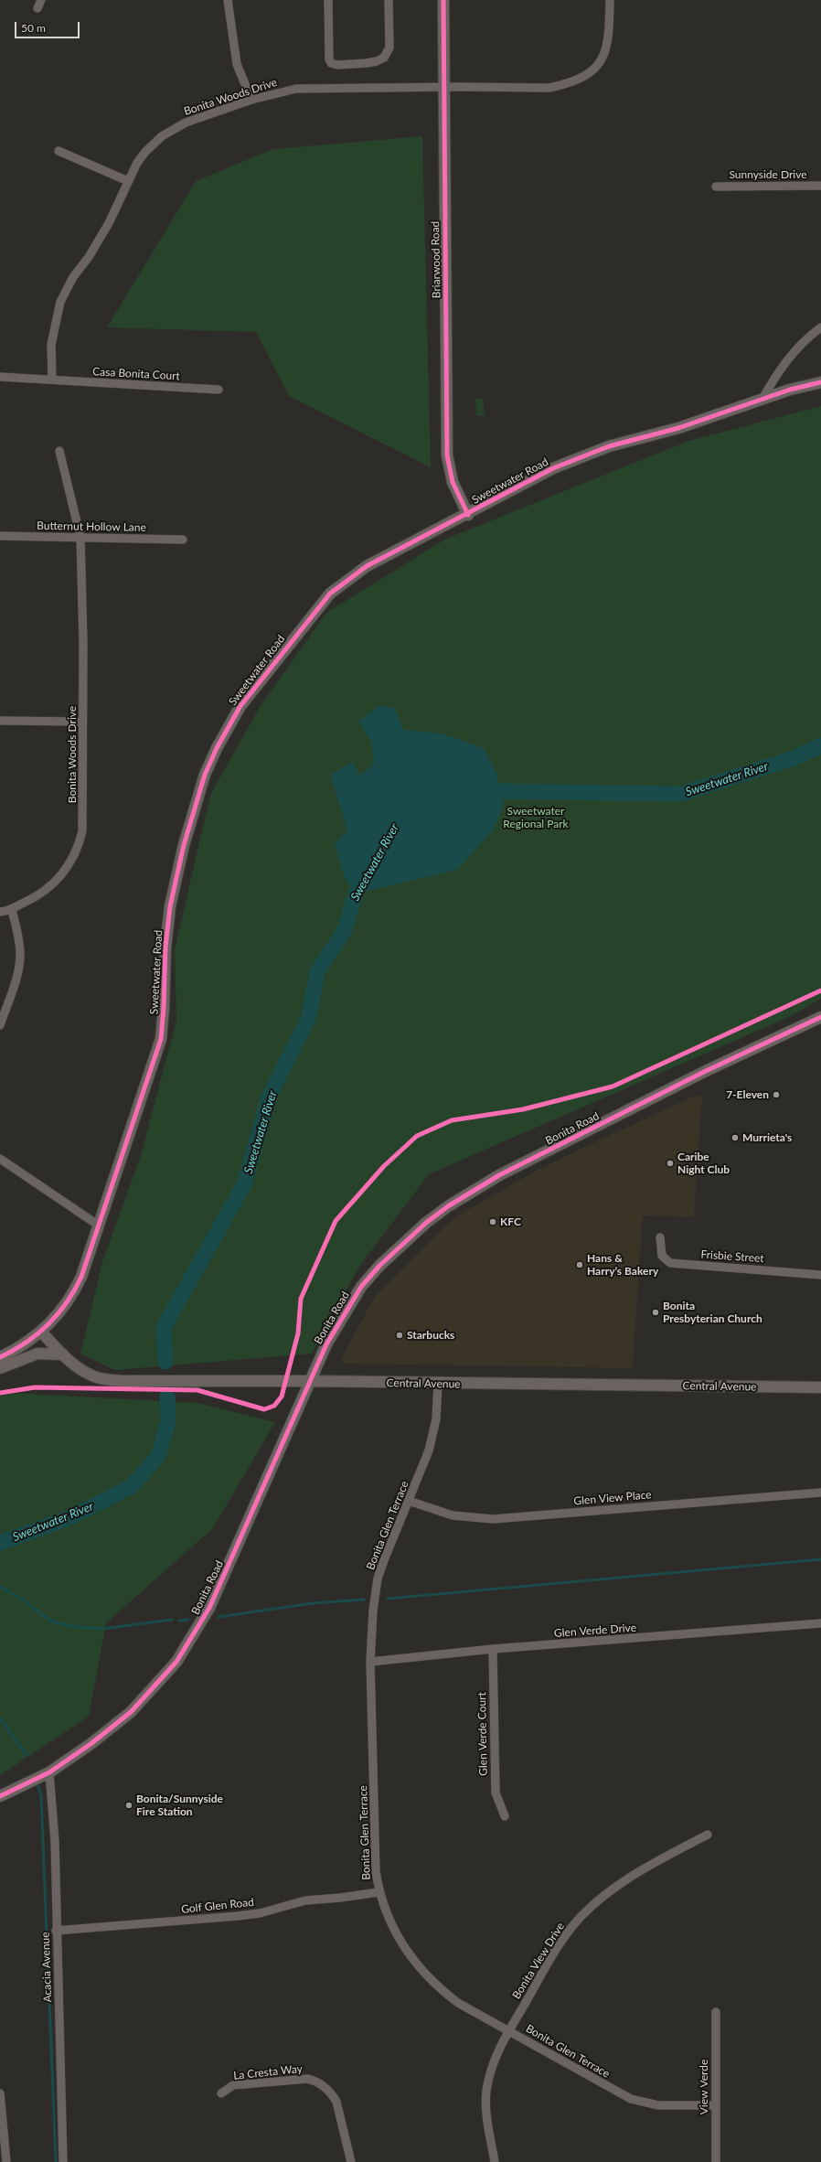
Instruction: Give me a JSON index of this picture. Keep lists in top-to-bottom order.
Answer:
{
  "streets": {
    "main road": [
      "Briarwood Road",
      "Sweetwater Road",
      "Bonita Road",
      "Central Avenue"
    ],
    "street": [
      "Bonita Woods Drive",
      "Sunnyside Drive",
      "Casa Bonita Court",
      "Butternut Hollow Lane",
      "Frisbie Street",
      "Glen View Place",
      "Bonita Glen Terrace",
      "Glen Verde Drive",
      "Glen Verde Court",
      "Golf Glen Road",
      "Bonita View Drive",
      "Acacia Avenue",
      "La Cresta Way",
      "View Verde"
    ]
  },
  "crossings": [
    ["Bonita Woods Drive", "Briarwood Road"],
    ["Bonita Woods Drive", "Casa Bonita Court"],
    ["Bonita Woods Drive", "Butternut Hollow Lane"],
    ["Briarwood Road", "Sweetwater Road"],
    ["Sweetwater Road", "Central Avenue"],
    ["Bonita Road", "Central Avenue"],
    ["Bonita Road", "Acacia Avenue"],
    ["Central Avenue", "Bonita Glen Terrace"],
    ["Glen View Place", "Bonita Glen Terrace"],
    ["Bonita Glen Terrace", "Glen Verde Drive"],
    ["Bonita Glen Terrace", "Golf Glen Road"],
    ["Bonita Glen Terrace", "Bonita View Drive"],
    ["Bonita Glen Terrace", "View Verde"],
    ["Glen Verde Drive", "Glen Verde Court"],
    ["Golf Glen Road", "Acacia Avenue"]
  ],
  "water": ["Sweetwater River"],
  "parks": ["Sweetwater Regional Park"],
  "places": [
    "7-Eleven",
    "Murrieta's",
    "Caribe Night Club",
    "KFC",
    "Hans & Harry’s Bakery",
    "Bonita Presbyterian Church",
    "Starbucks",
    "Bonita/Sunnyside Fire Station"
  ],
  "scale_bar": "50 m"
}
